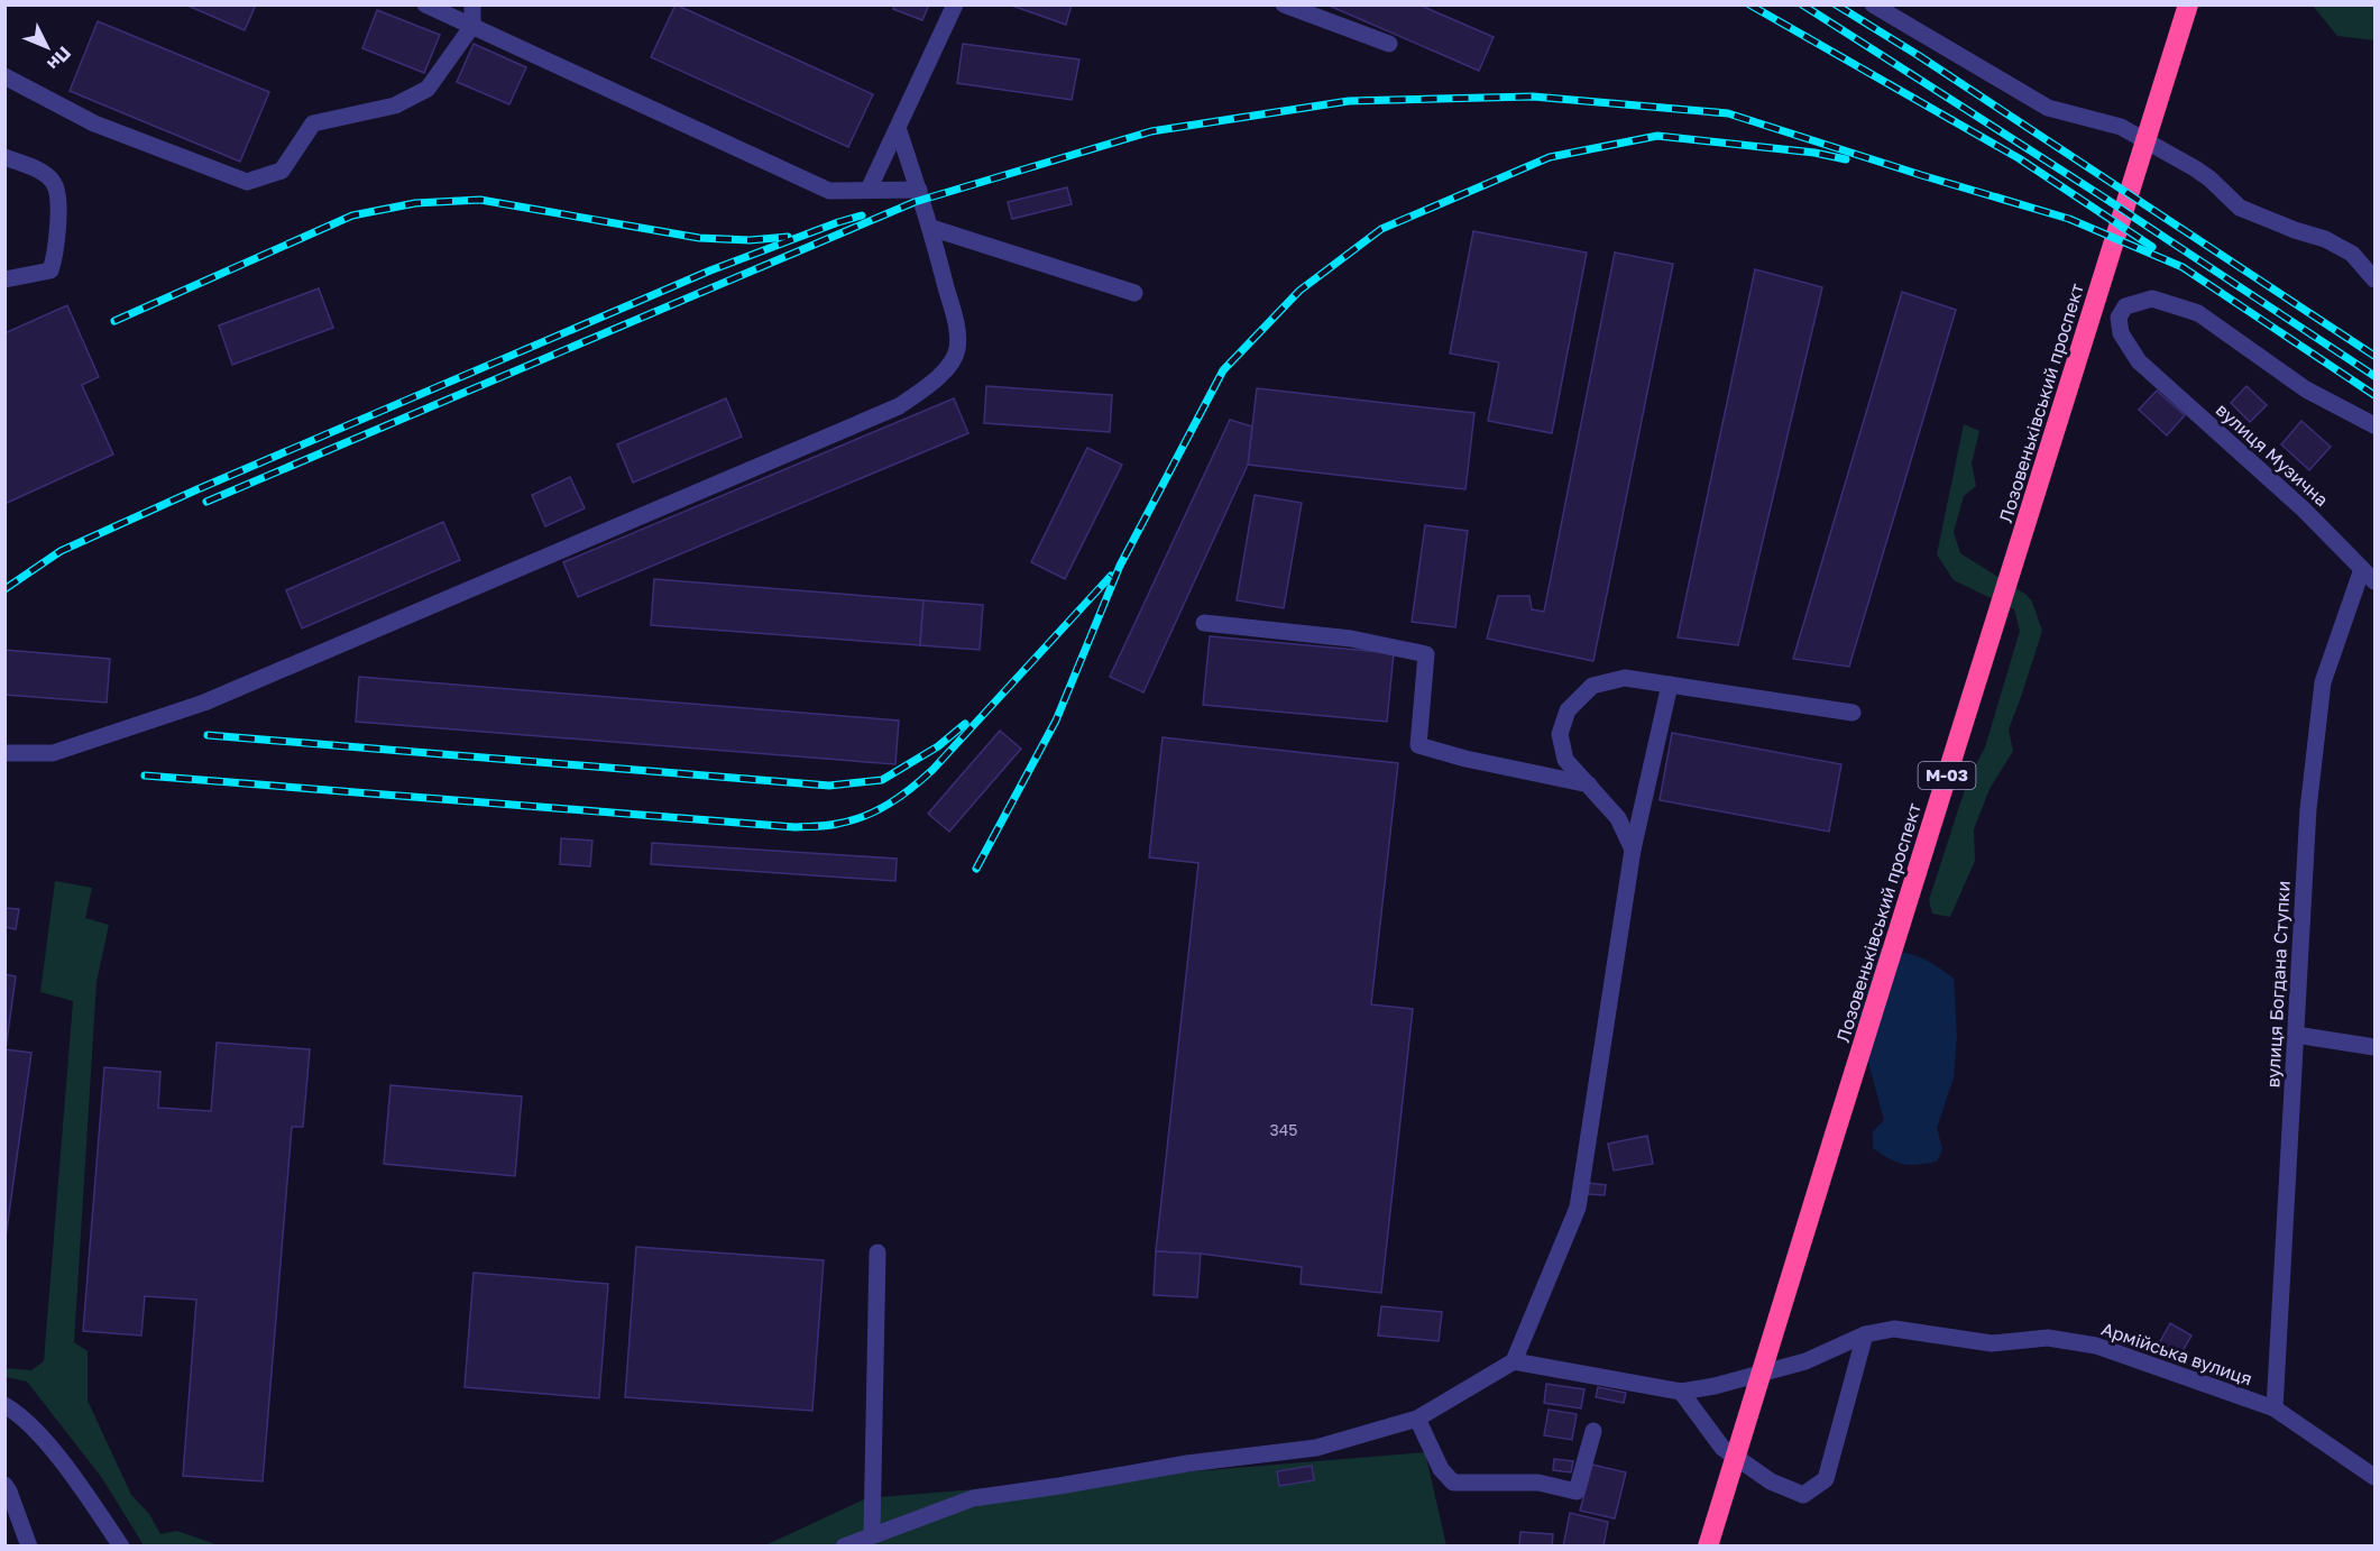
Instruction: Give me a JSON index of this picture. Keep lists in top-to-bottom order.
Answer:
{
  "streets": {
    "highway": ["Лозовеньківський проспект", "М-03"],
    "street": ["вулиця Музична", "вулиця Богдана Ступки", "Армійська вулиця"]
  },
  "crossings": [
    ["вулиця Музична", "вулиця Богдана Ступки"],
    ["вулиця Богдана Ступки", "Армійська вулиця"]
  ],
  "house_numbers": ["345"],
  "north": "bottom right"
}
